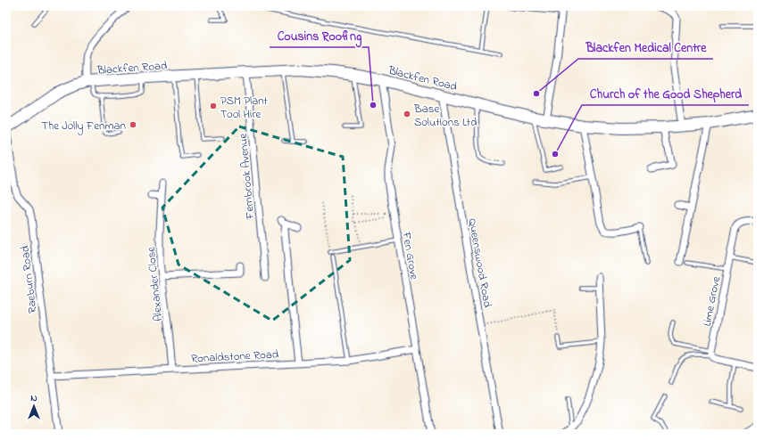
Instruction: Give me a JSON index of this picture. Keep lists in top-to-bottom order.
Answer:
{
  "streets": {
    "main road": ["Blackfen Road"],
    "street": [
      "Fernbrook Avenue",
      "Fen Grove",
      "Queenswood Road",
      "Raeburn Road",
      "Alexander Close",
      "Lime Grove",
      "Ronaldstone Road"
    ]
  },
  "crossings": [
    ["Blackfen Road", "Fernbrook Avenue"],
    ["Blackfen Road", "Fen Grove"],
    ["Blackfen Road", "Queenswood Road"],
    ["Blackfen Road", "Raeburn Road"],
    ["Fen Grove", "Ronaldstone Road"],
    ["Raeburn Road", "Ronaldstone Road"],
    ["Alexander Close", "Ronaldstone Road"]
  ],
  "places": [
    "Blackfen Medical Centre",
    "Cousins Roofing",
    "PSM Plant Tool Hire",
    "Base Solutions Ltd",
    "The Jolly Fenman",
    "Church of the Good Shepherd"
  ],
  "north": "top"
}
